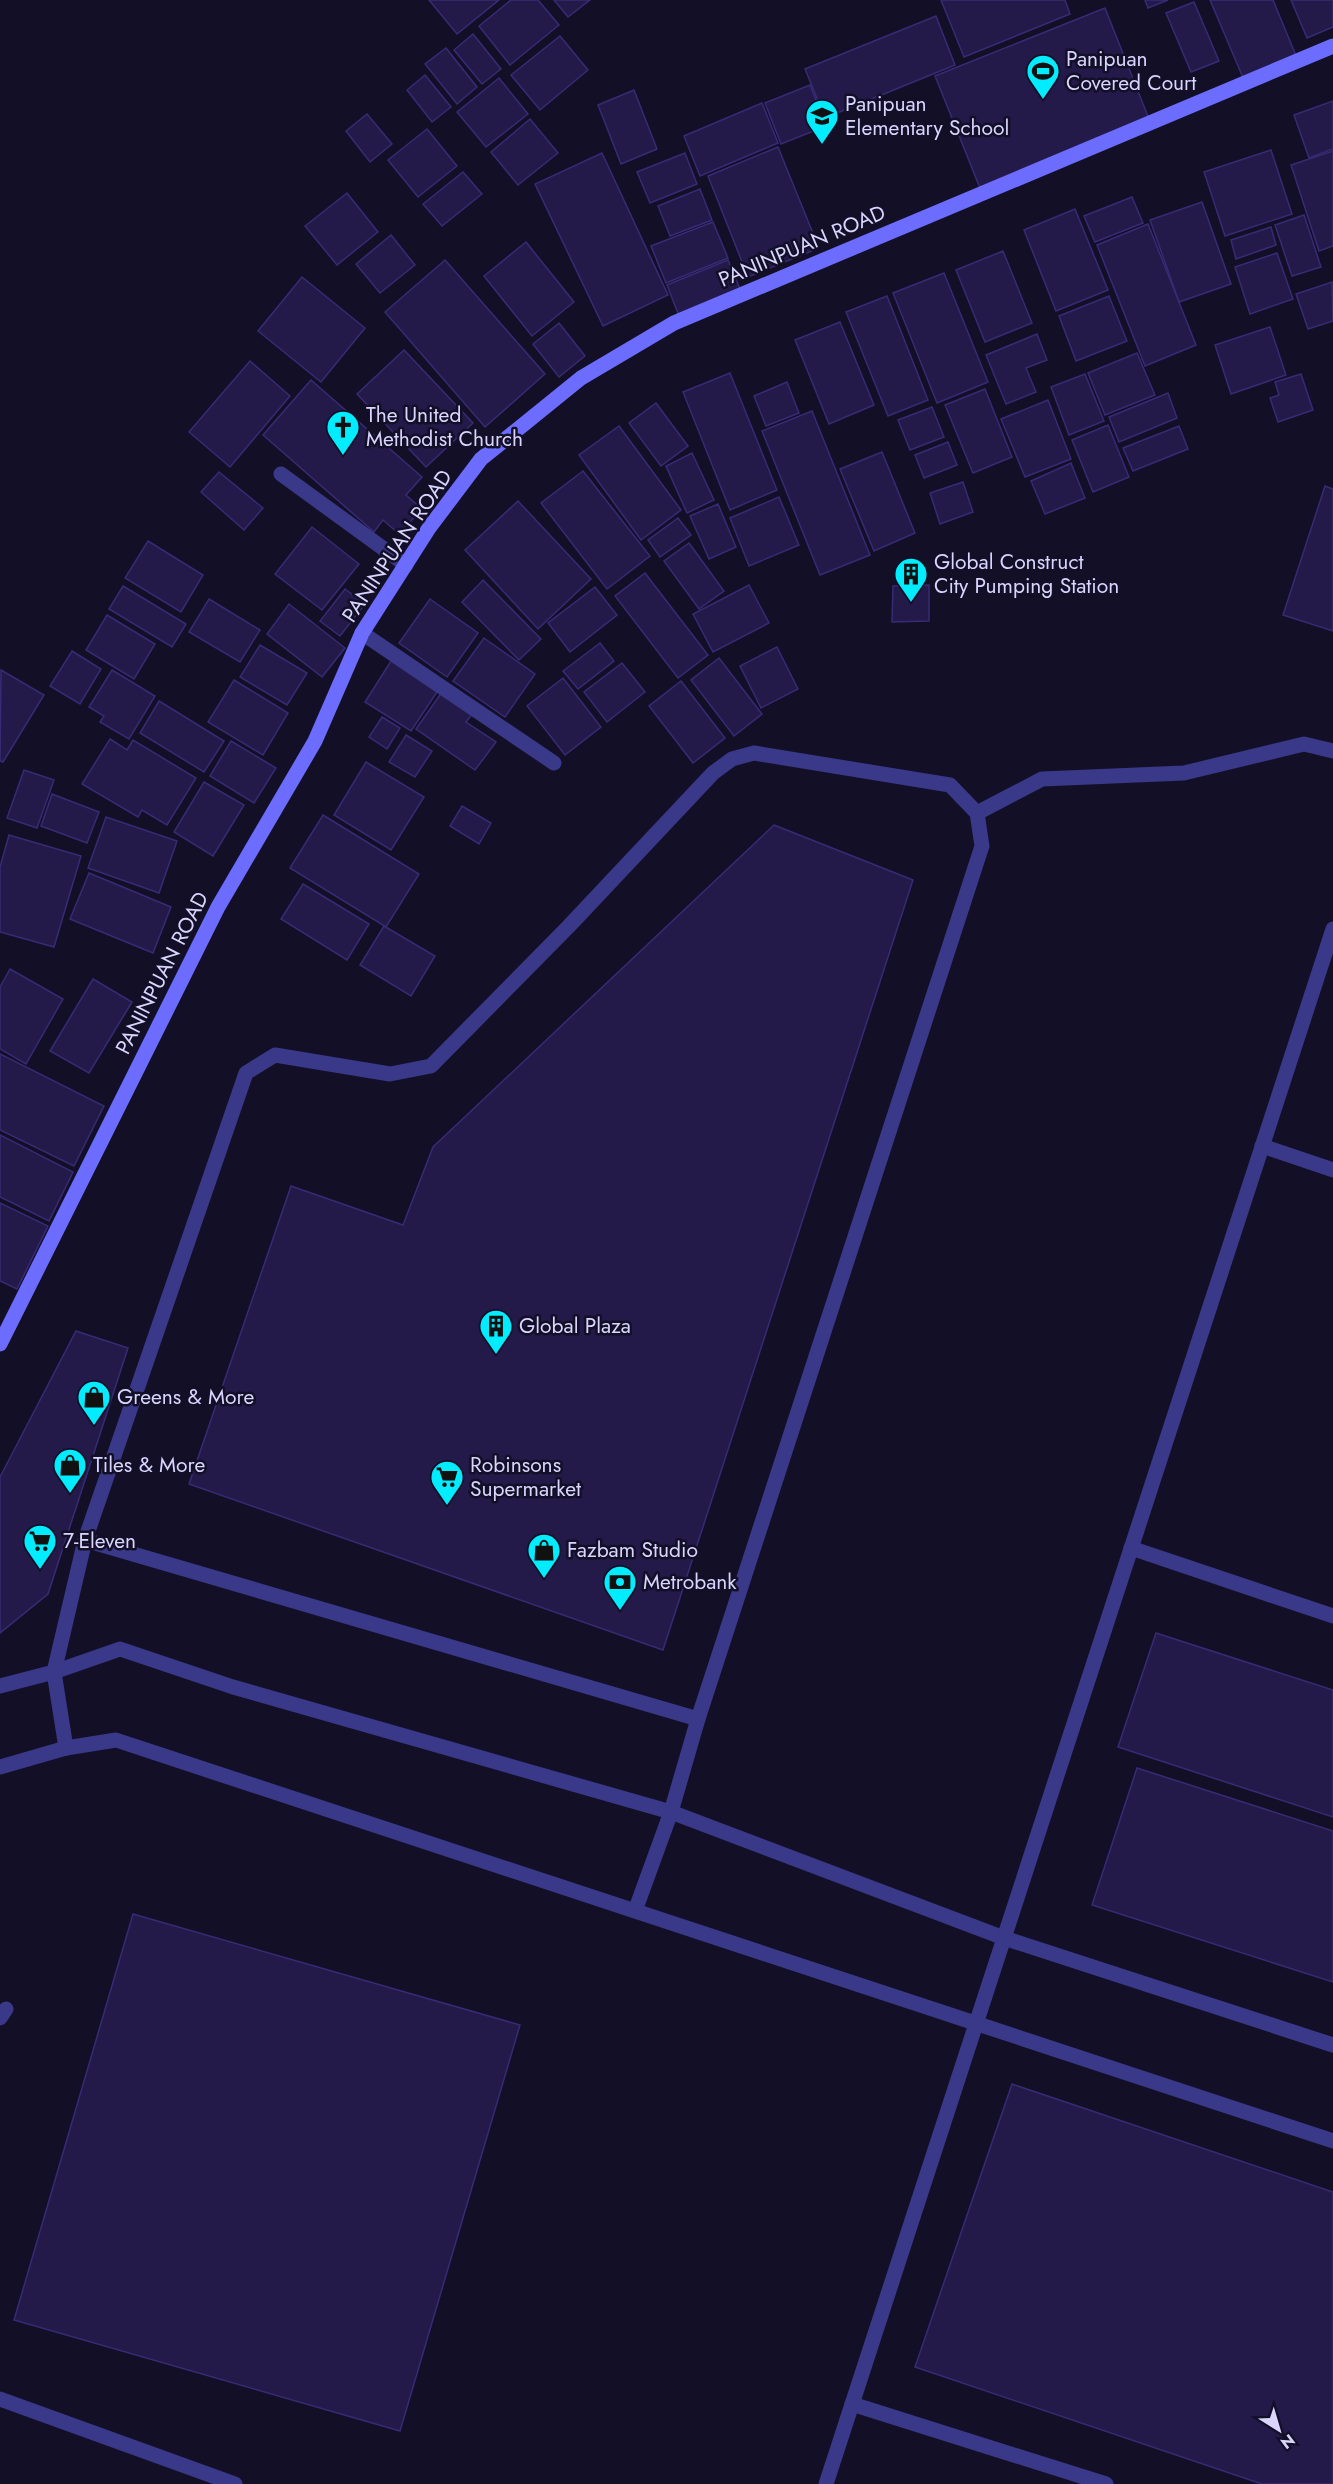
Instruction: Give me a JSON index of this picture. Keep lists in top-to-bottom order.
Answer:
{
  "streets": {
    "main road": ["PANINPUAN ROAD"]
  },
  "places": {
    "sports": ["Panipuan Covered Court"],
    "school or university": ["Panipuan Elementary School"],
    "church": ["The United Methodist Church"],
    "building": ["Global Construct City Pumping Station", "Global Plaza"],
    "shop": ["Greens & More", "Tiles & More", "Fazbam Studio"],
    "supermarket": ["Robinsons Supermarket", "7-Eleven"],
    "bank": ["Metrobank"]
  },
  "north": "bottom right"
}
